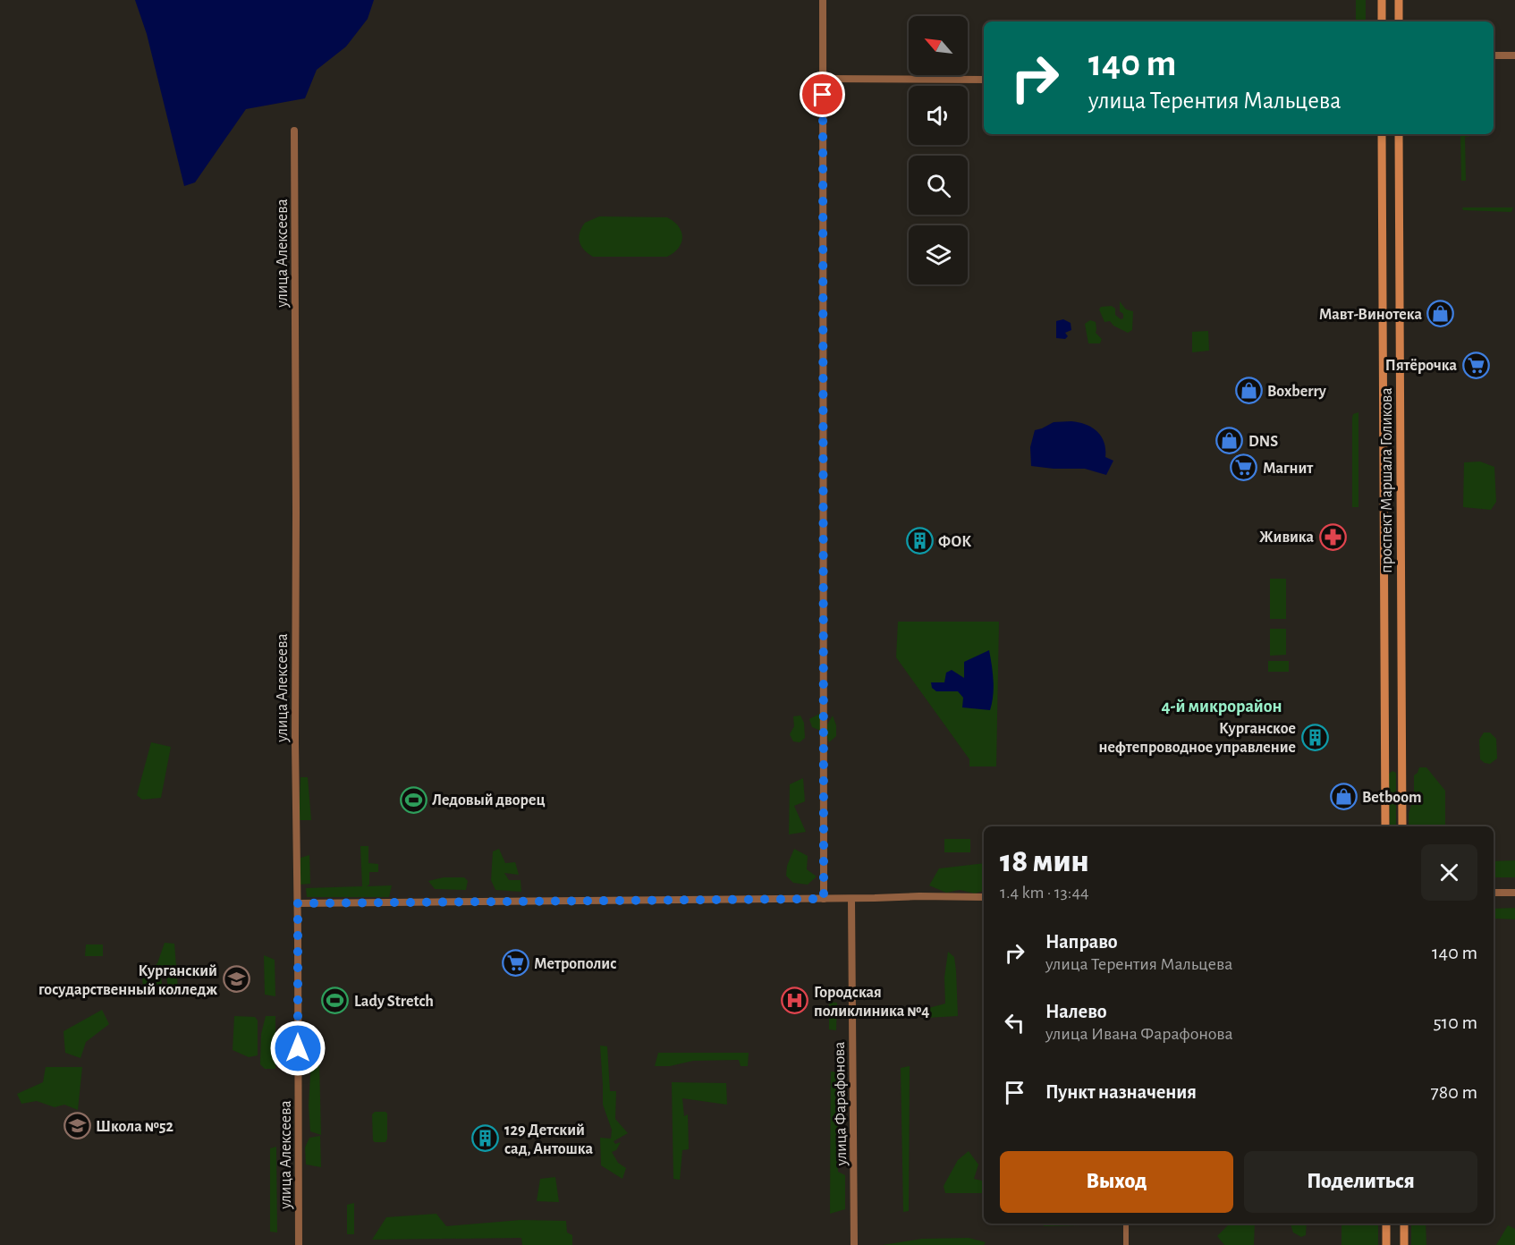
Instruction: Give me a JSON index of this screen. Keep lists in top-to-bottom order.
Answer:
{
  "streets": {
    "main road": ["проспект Маршала Голикова"],
    "street": ["улица Алексеева", "улица Фарафонова"]
  },
  "districts": ["4-й микрорайон"],
  "places": {
    "shop": [
      "Мавт-Винотека",
      "Boxberry",
      "DNS",
      "Betboom"
    ],
    "supermarket": ["Пятёрочка", "Магнит", "Метрополис"],
    "pharmacy": ["Живика"],
    "building": ["ФОК", "Курганское нефтепроводное управление", "129 Детский сад, Антошка"],
    "sports": ["Ледовый дворец", "Lady Stretch"],
    "school or university": ["Курганский государственный колледж", "Школа №52"],
    "hospital": ["Городская поликлиника №4"]
  },
  "north": "top left",
  "page": {
    "turn": ["140 m", "улица Терентия Мальцева"],
    "heading": ["18 мин", "1.4 km · 13:44"],
    "list": [
      {
        "name": "Направо",
        "note": "улица Терентия Мальцева",
        "value": "140 m"
      },
      {
        "name": "Налево",
        "note": "улица Ивана Фарафонова",
        "value": "510 m"
      },
      {
        "name": "Пункт назначения",
        "value": "780 m"
      }
    ],
    "buttons": ["Выход", "Поделиться"]
  }
}
